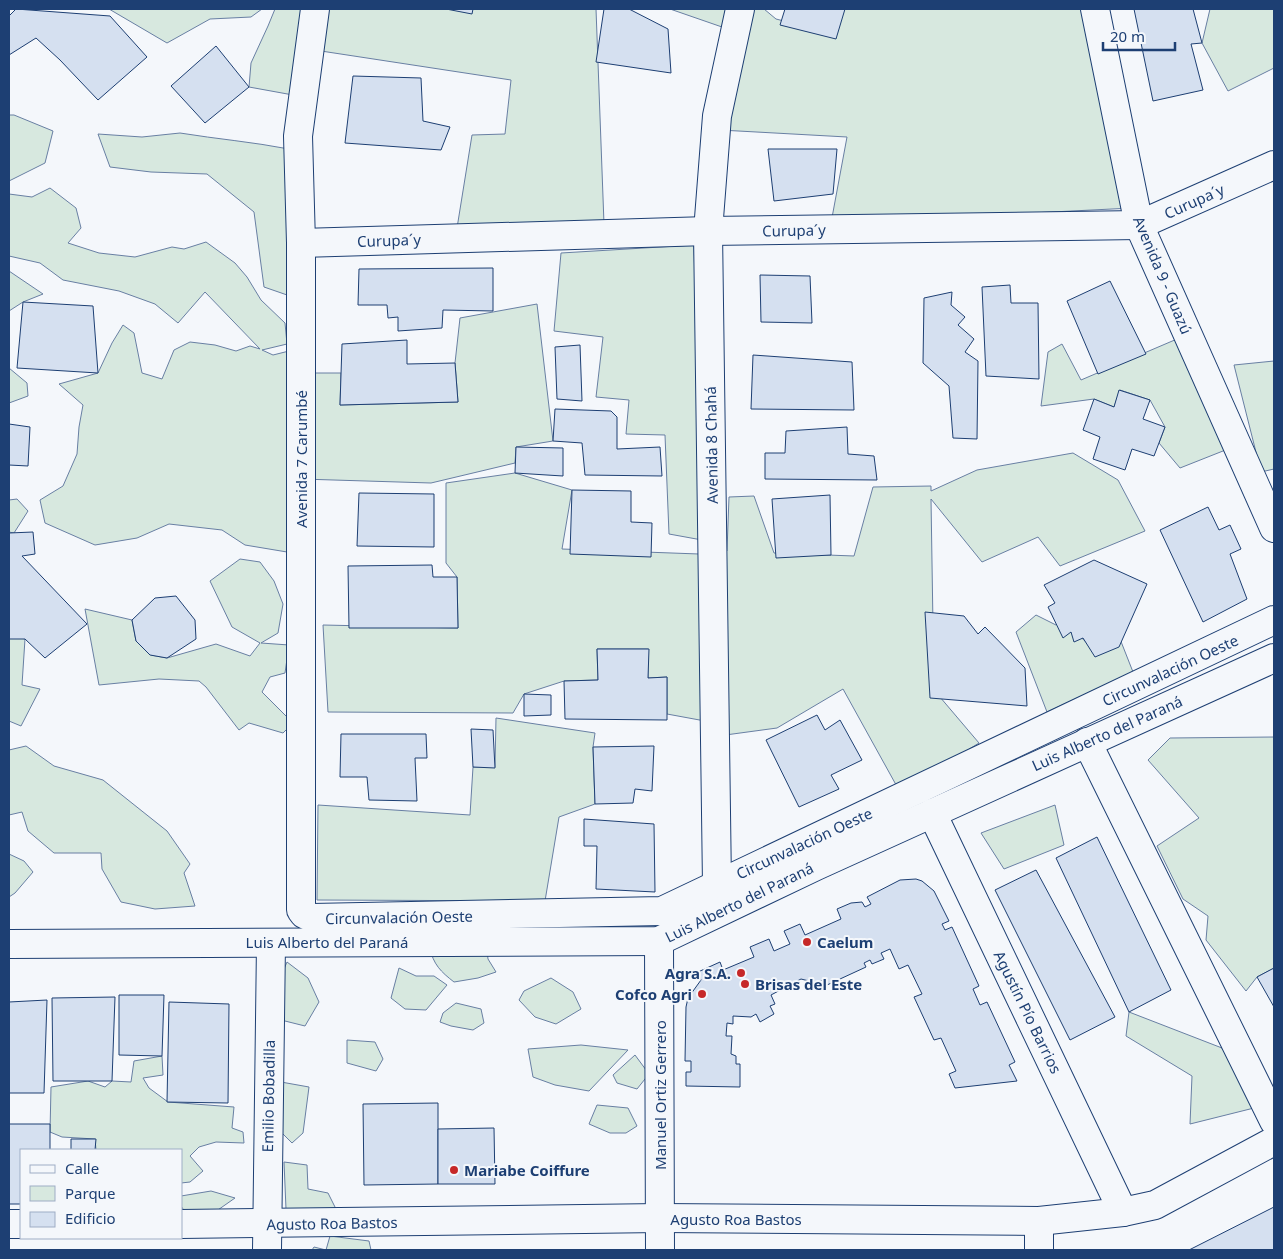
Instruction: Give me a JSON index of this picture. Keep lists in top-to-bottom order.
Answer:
{
  "streets": {
    "street": [
      "Curupa´y",
      "Avenida 9 - Guazú",
      "Avenida 8 Chahá",
      "Avenida 7 Carumbé",
      "Circunvalación Oeste",
      "Luis Alberto del Paraná",
      "Agustín Pío Barrios",
      "Manuel Ortiz Gerrero",
      "Emilio Bobadilla",
      "Agusto Roa Bastos"
    ]
  },
  "crossings": [
    ["Curupa´y", "Avenida 9 - Guazú"],
    ["Curupa´y", "Avenida 8 Chahá"],
    ["Curupa´y", "Avenida 7 Carumbé"],
    ["Avenida 8 Chahá", "Circunvalación Oeste"],
    ["Avenida 7 Carumbé", "Circunvalación Oeste"],
    ["Luis Alberto del Paraná", "Agustín Pío Barrios"],
    ["Luis Alberto del Paraná", "Manuel Ortiz Gerrero"],
    ["Luis Alberto del Paraná", "Emilio Bobadilla"],
    ["Agustín Pío Barrios", "Agusto Roa Bastos"],
    ["Manuel Ortiz Gerrero", "Agusto Roa Bastos"],
    ["Emilio Bobadilla", "Agusto Roa Bastos"]
  ],
  "places": [
    "Caelum",
    "Agra S.A.",
    "Brisas del Este",
    "Cofco Agri",
    "Mariabe Coiffure"
  ],
  "legend": ["Calle", "Parque", "Edificio"],
  "scale_bar": "20 m"
}
